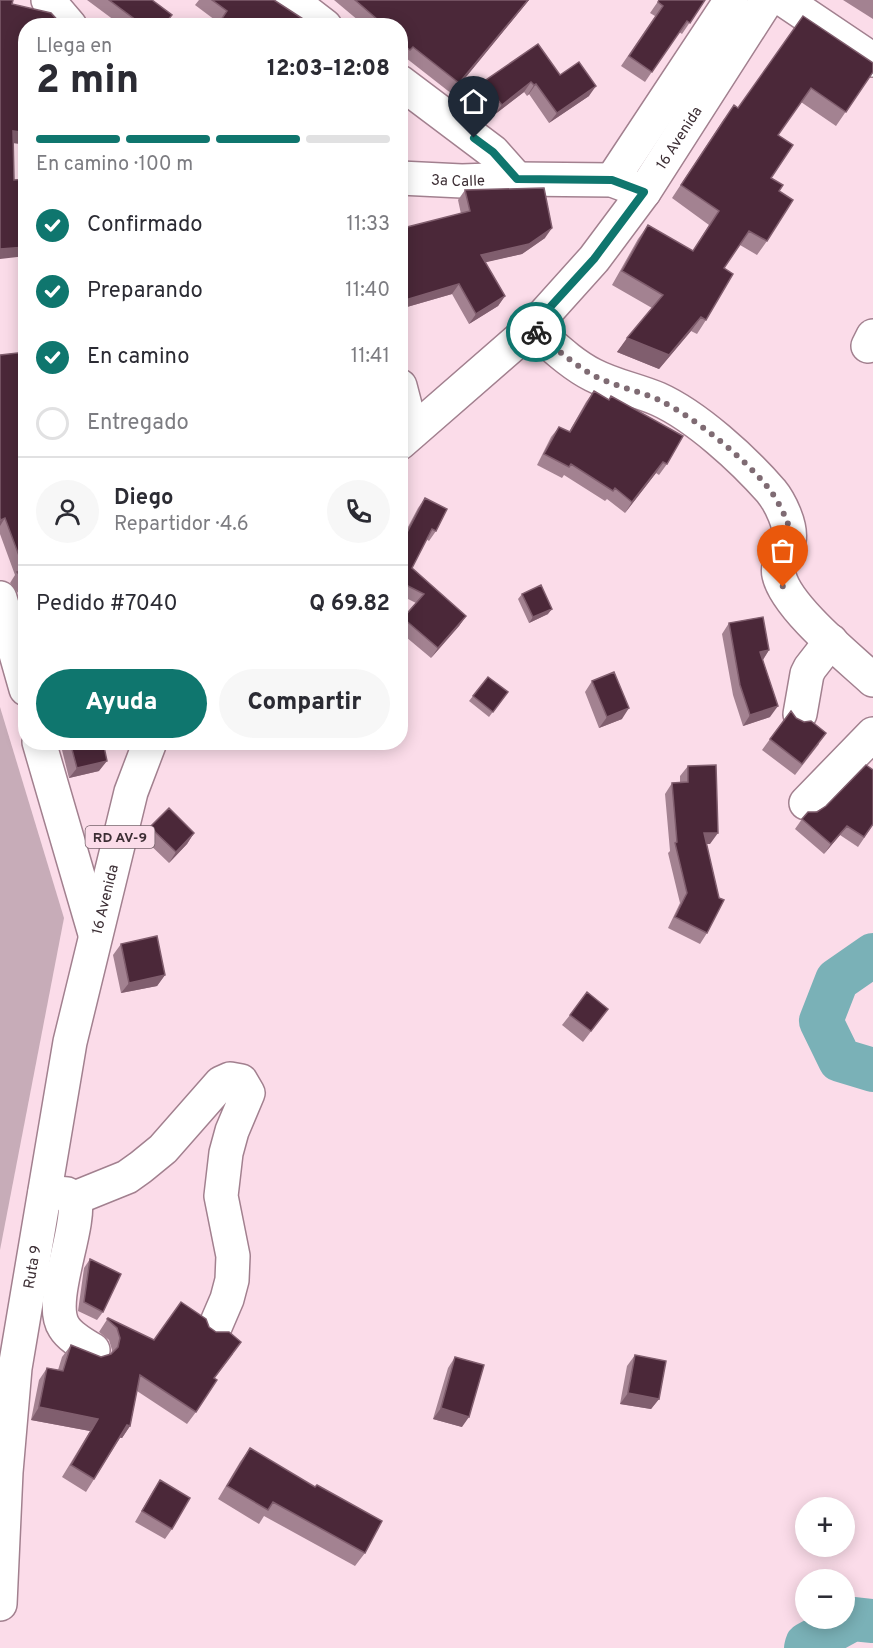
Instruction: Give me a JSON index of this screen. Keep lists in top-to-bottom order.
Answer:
{
  "streets": {
    "street": [
      "16 Avenida",
      "3a Calle",
      "RD AV-9",
      "Ruta 9"
    ]
  },
  "crossings": [
    ["16 Avenida", "3a Calle"],
    ["16 Avenida", "Ruta 9"]
  ],
  "page": {
    "heading": ["2 min", "Llega en", "12:03–12:08"],
    "panel": [
      "Diego",
      "Repartidor · 4.6",
      "Pedido #7040",
      "Q 69.82"
    ],
    "bar": "En camino · 100 m",
    "list": [
      ["Confirmado", "11:33"],
      ["Preparando", "11:40"],
      ["En camino", "11:41"],
      "Entregado"
    ],
    "buttons": ["Ayuda", "Compartir"],
    "map_buttons": ["+", "−"]
  }
}
